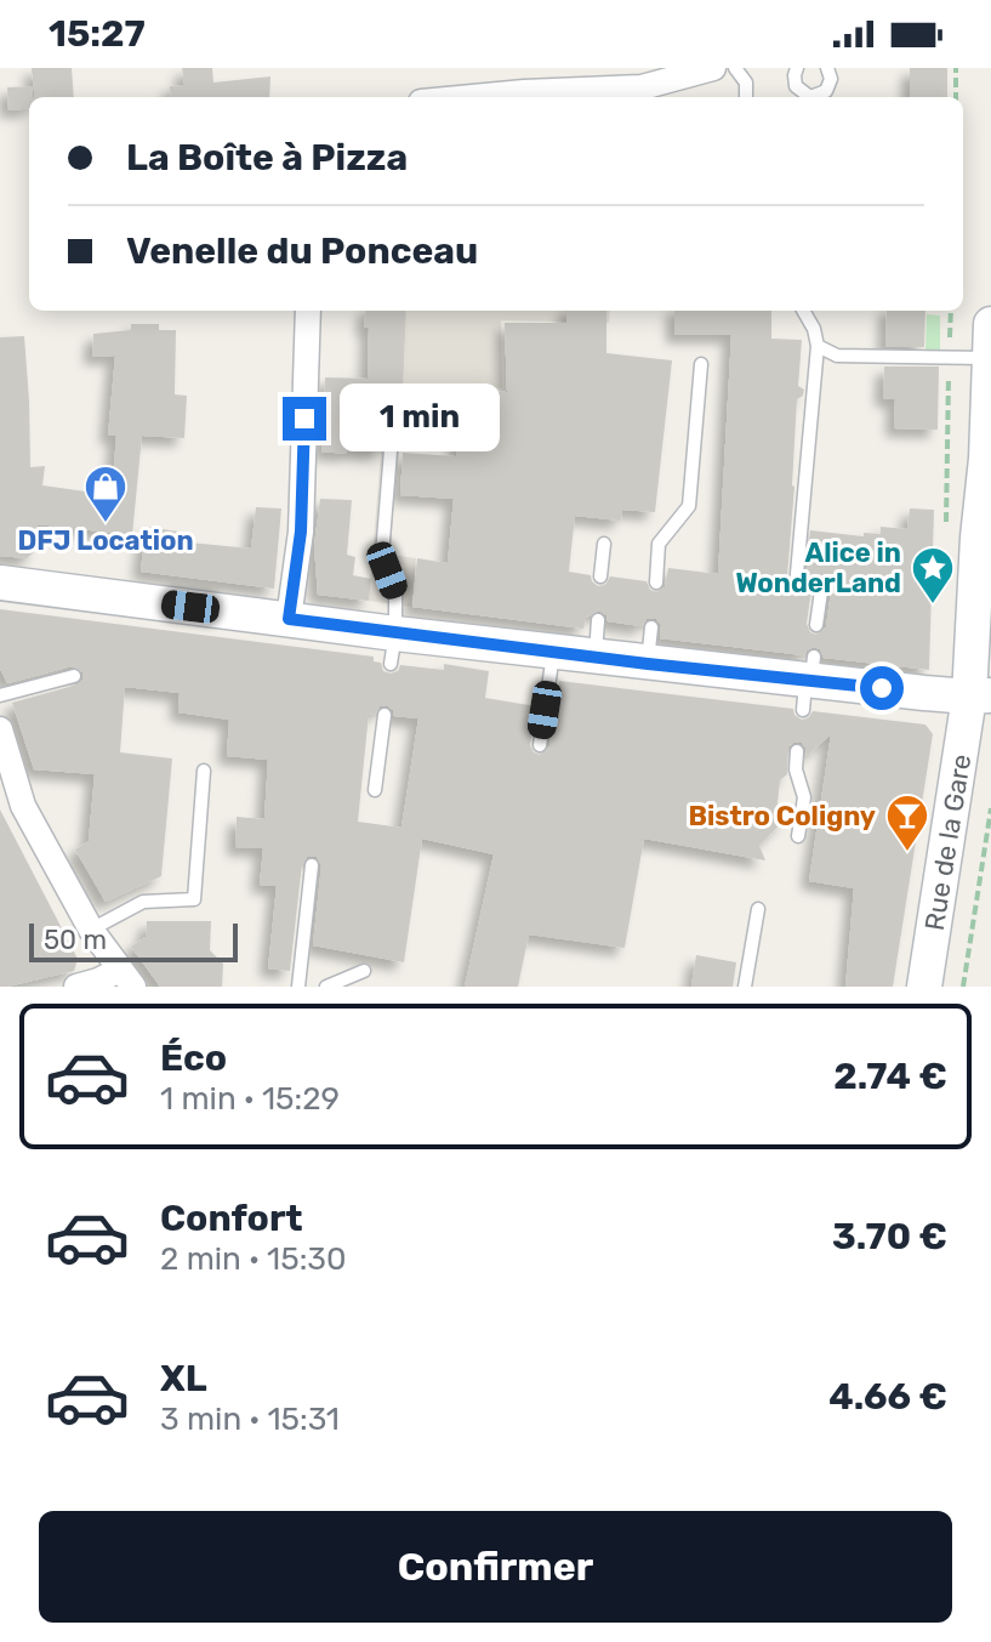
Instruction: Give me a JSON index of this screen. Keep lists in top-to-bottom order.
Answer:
{
  "streets": {
    "main road": ["Rue de la Gare"]
  },
  "places": {
    "shop": ["DFJ Location"],
    "place": ["Alice in WonderLand"],
    "bar": ["Bistro Coligny"]
  },
  "scale_bar": "50 m",
  "page": {
    "status": "15:27",
    "banner": ["La Boîte à Pizza", "Venelle du Ponceau"],
    "bubble": "1 min",
    "scale": "50 m",
    "list": [
      {
        "name": "Éco",
        "note": "1 min · 15:29",
        "value": "2.74 €"
      },
      {
        "name": "Confort",
        "note": "2 min · 15:30",
        "value": "3.70 €"
      },
      {
        "name": "XL",
        "note": "3 min · 15:31",
        "value": "4.66 €"
      }
    ],
    "buttons": "Confirmer"
  }
}
